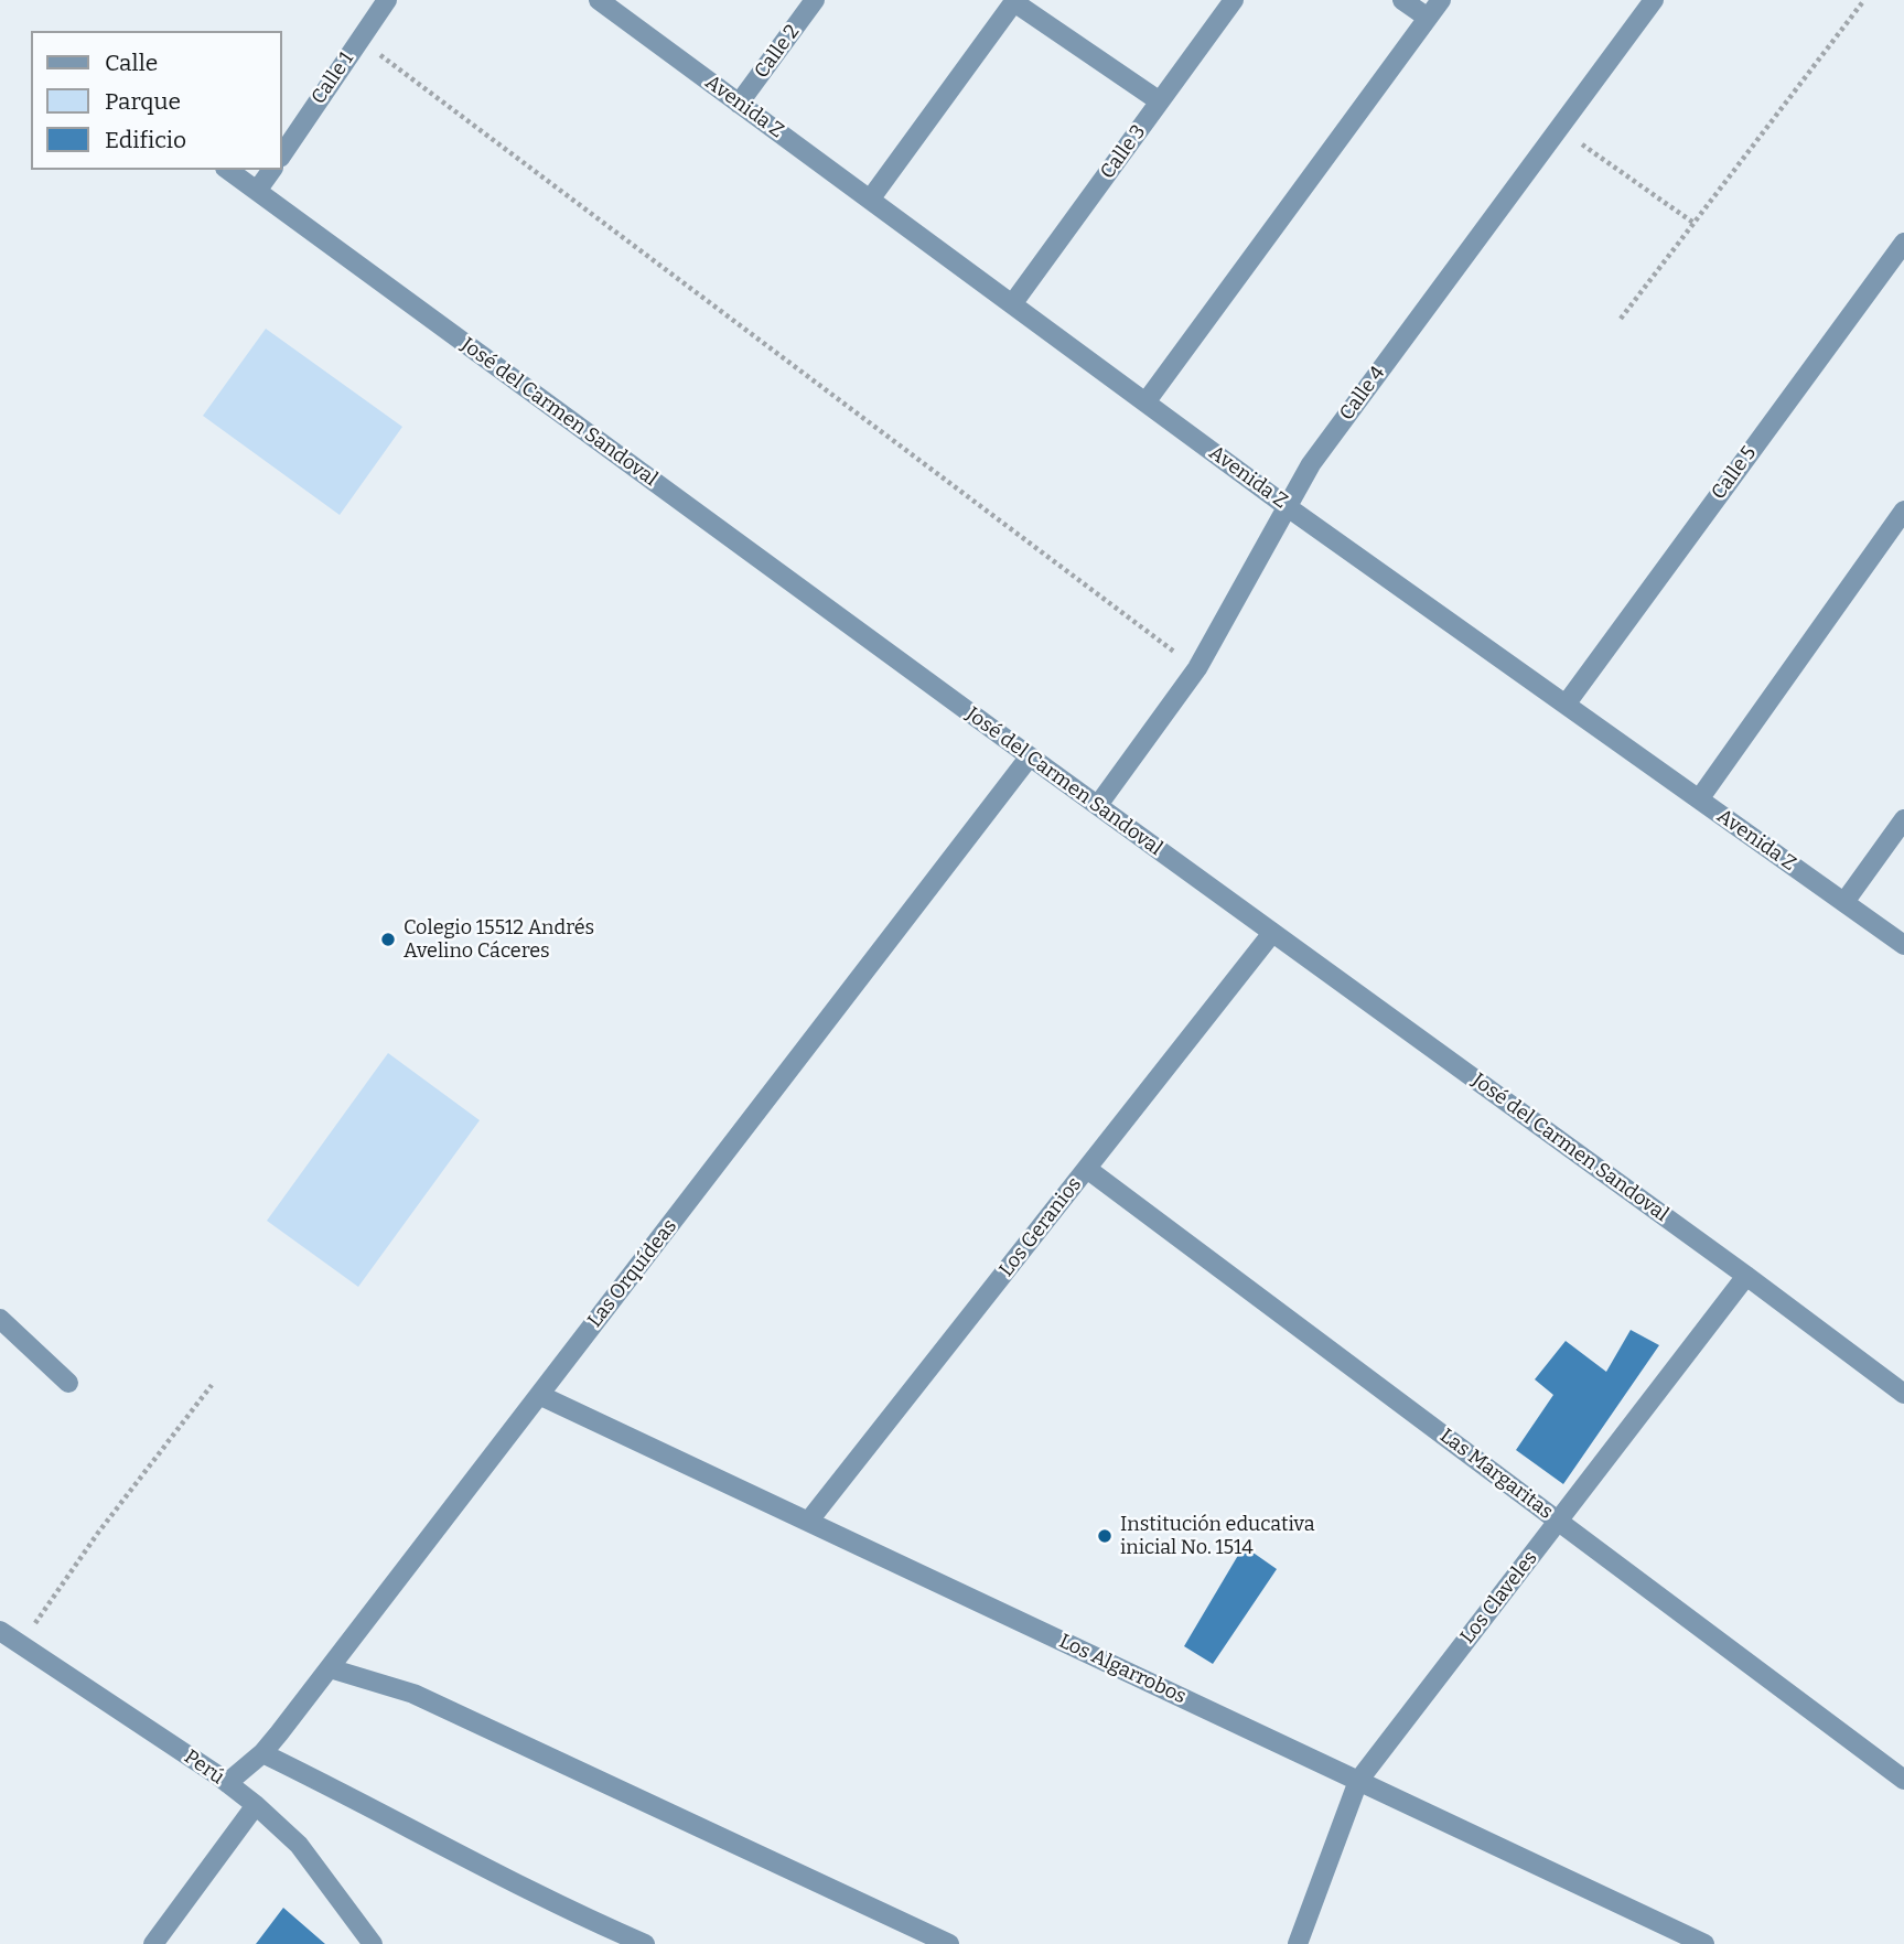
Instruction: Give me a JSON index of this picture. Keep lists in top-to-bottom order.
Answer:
{
  "streets": {
    "street": [
      "Calle 2",
      "Calle 1",
      "Avenida Z",
      "Calle 3",
      "Calle 4",
      "José del Carmen Sandoval",
      "Calle 5",
      "Los Geranios",
      "Las Orquídeas",
      "Las Margaritas",
      "Los Claveles",
      "Los Algarrobos",
      "Perú"
    ]
  },
  "crossings": [
    ["Calle 2", "Avenida Z"],
    ["Avenida Z", "Calle 3"],
    ["Avenida Z", "Calle 4"],
    ["Avenida Z", "Calle 5"],
    ["Calle 4", "José del Carmen Sandoval"],
    ["José del Carmen Sandoval", "Los Geranios"],
    ["José del Carmen Sandoval", "Las Orquídeas"],
    ["José del Carmen Sandoval", "Los Claveles"],
    ["Los Geranios", "Las Margaritas"],
    ["Los Geranios", "Los Algarrobos"],
    ["Las Orquídeas", "Los Algarrobos"],
    ["Las Orquídeas", "Perú"],
    ["Las Margaritas", "Los Claveles"],
    ["Los Claveles", "Los Algarrobos"]
  ],
  "places": ["Colegio 15512 Andrés Avelino Cáceres", "Institución educativa inicial No. 1514"],
  "legend": ["Calle", "Parque", "Edificio"]
}
